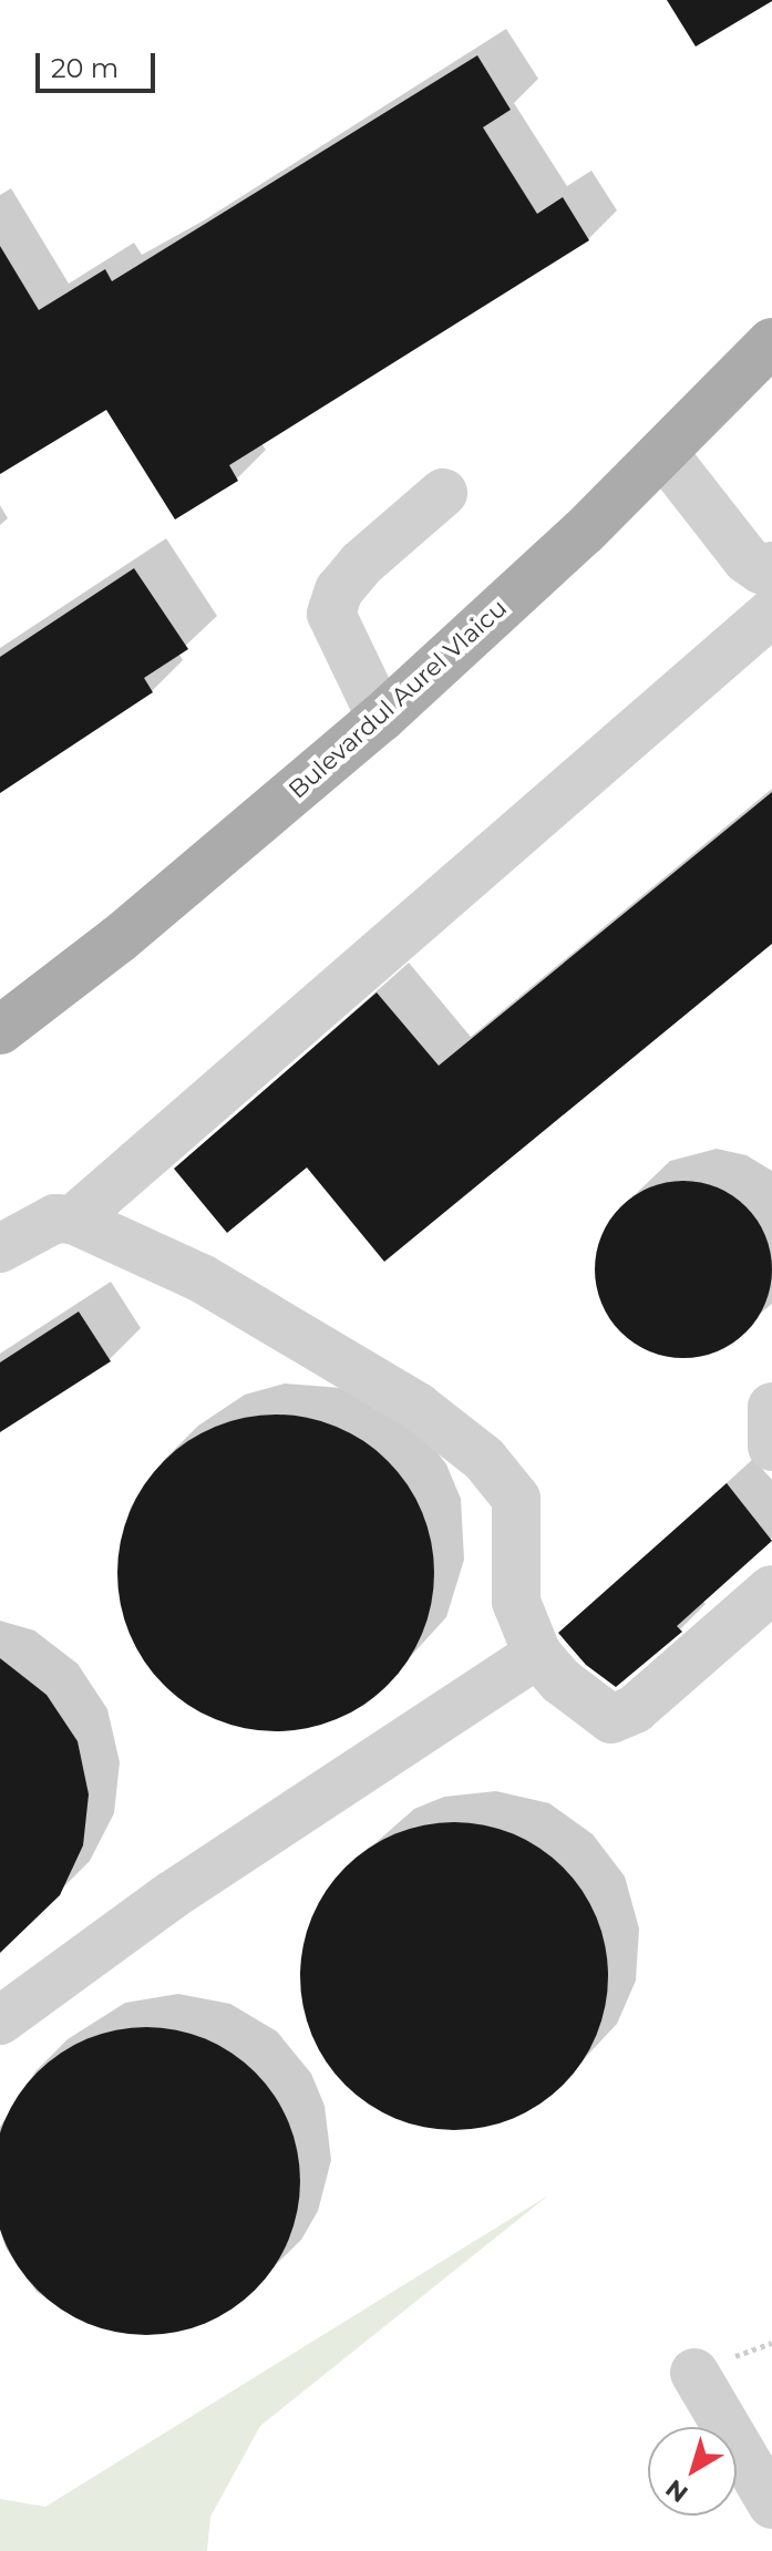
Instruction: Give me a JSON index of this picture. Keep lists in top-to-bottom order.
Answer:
{
  "streets": {
    "main road": ["Bulevardul Aurel Vlaicu"]
  },
  "scale_bar": "20 m",
  "north": "bottom left"
}
